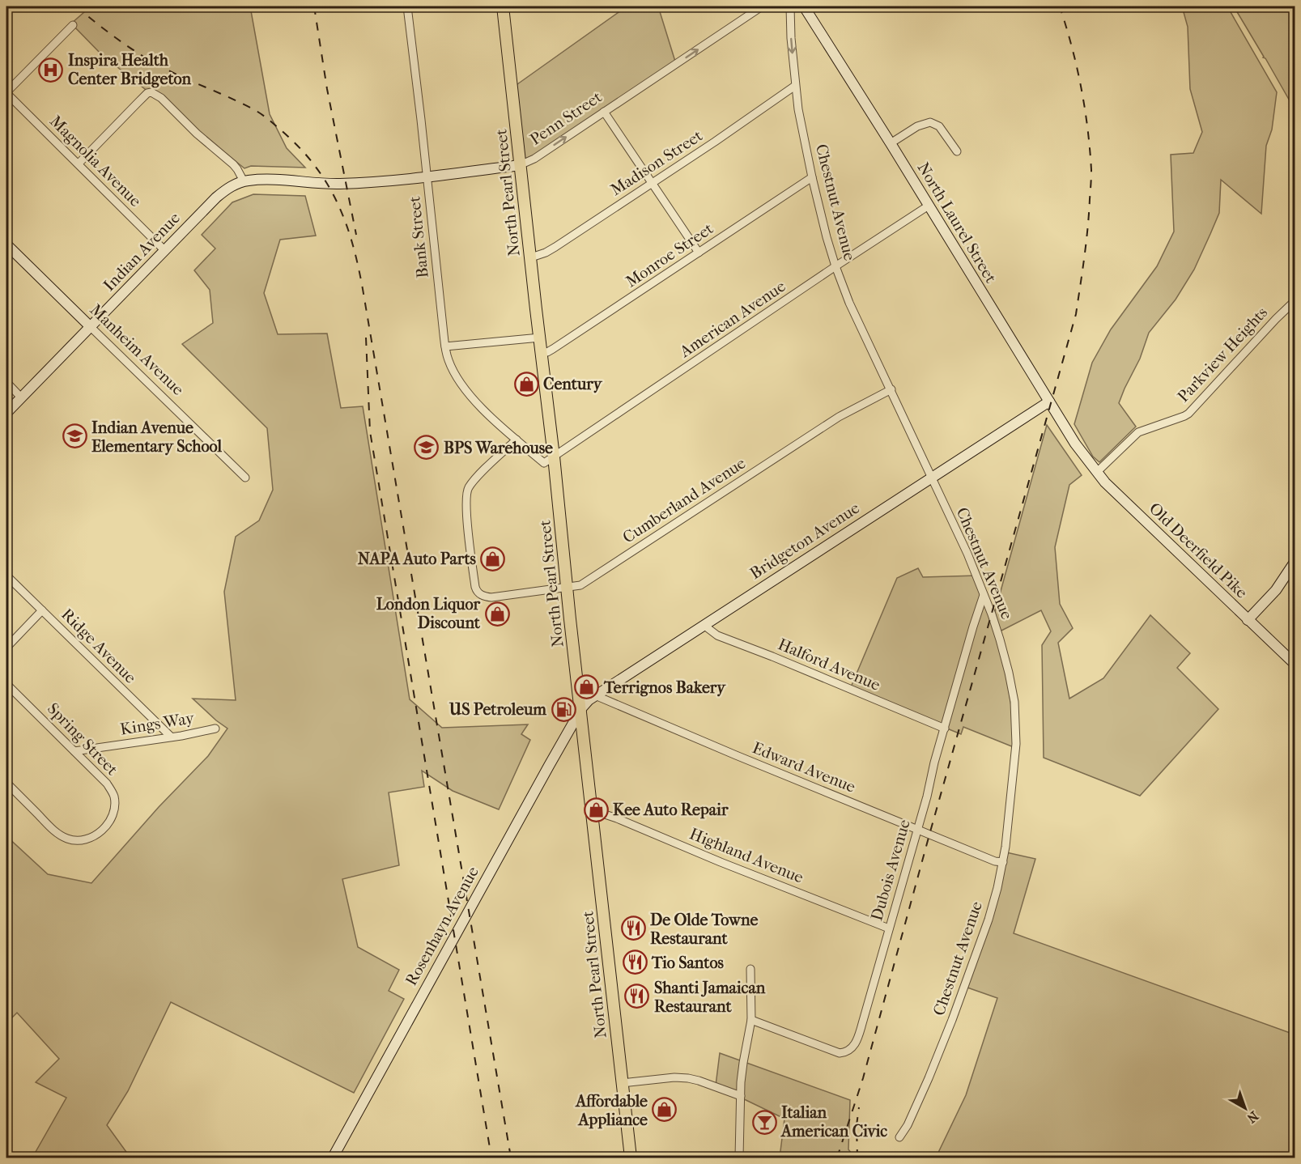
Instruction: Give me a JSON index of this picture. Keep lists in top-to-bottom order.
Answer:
{
  "streets": {
    "main road": ["North Pearl Street"],
    "street": [
      "Penn Street",
      "Magnolia Avenue",
      "Madison Street",
      "Chestnut Avenue",
      "North Laurel Street",
      "Bank Street",
      "Indian Avenue",
      "Monroe Street",
      "American Avenue",
      "Manheim Avenue",
      "Parkview Heights",
      "Cumberland Avenue",
      "Bridgeton Avenue",
      "Old Deerfield Pike",
      "Ridge Avenue",
      "Halford Avenue",
      "Kings Way",
      "Spring Street",
      "Edward Avenue",
      "Highland Avenue",
      "Dubois Avenue",
      "Rosenhayn Avenue"
    ]
  },
  "crossings": [
    ["Penn Street", "North Pearl Street"],
    ["Penn Street", "Bank Street"],
    ["Penn Street", "Indian Avenue"],
    ["Magnolia Avenue", "Indian Avenue"],
    ["Madison Street", "North Pearl Street"],
    ["Madison Street", "Chestnut Avenue"],
    ["North Pearl Street", "Bank Street"],
    ["North Pearl Street", "Monroe Street"],
    ["North Pearl Street", "American Avenue"],
    ["North Pearl Street", "Cumberland Avenue"],
    ["North Pearl Street", "Bridgeton Avenue"],
    ["North Pearl Street", "Highland Avenue"],
    ["North Pearl Street", "Rosenhayn Avenue"],
    ["Chestnut Avenue", "Monroe Street"],
    ["Chestnut Avenue", "American Avenue"],
    ["Chestnut Avenue", "Cumberland Avenue"],
    ["Chestnut Avenue", "Bridgeton Avenue"],
    ["Chestnut Avenue", "Edward Avenue"],
    ["Chestnut Avenue", "Dubois Avenue"],
    ["North Laurel Street", "American Avenue"],
    ["North Laurel Street", "Bridgeton Avenue"],
    ["North Laurel Street", "Old Deerfield Pike"],
    ["Bank Street", "American Avenue"],
    ["Bank Street", "Cumberland Avenue"],
    ["Indian Avenue", "Manheim Avenue"],
    ["Parkview Heights", "Old Deerfield Pike"],
    ["Bridgeton Avenue", "Halford Avenue"],
    ["Bridgeton Avenue", "Edward Avenue"],
    ["Bridgeton Avenue", "Rosenhayn Avenue"],
    ["Ridge Avenue", "Kings Way"],
    ["Halford Avenue", "Dubois Avenue"],
    ["Kings Way", "Spring Street"],
    ["Edward Avenue", "Dubois Avenue"],
    ["Highland Avenue", "Dubois Avenue"]
  ],
  "one_way": ["Penn Street"],
  "places": {
    "hospital": ["Inspira Health Center Bridgeton"],
    "shop": [
      "Century",
      "NAPA Auto Parts",
      "London Liquor Discount",
      "Terrignos Bakery",
      "Kee Auto Repair",
      "Affordable Appliance"
    ],
    "school or university": ["Indian Avenue Elementary School", "BPS Warehouse"],
    "fuel station": ["US Petroleum"],
    "restaurant": ["De Olde Towne Restaurant", "Tio Santos", "Shanti Jamaican Restaurant"],
    "bar": ["Italian American Civic"]
  },
  "north": "bottom right"
}
